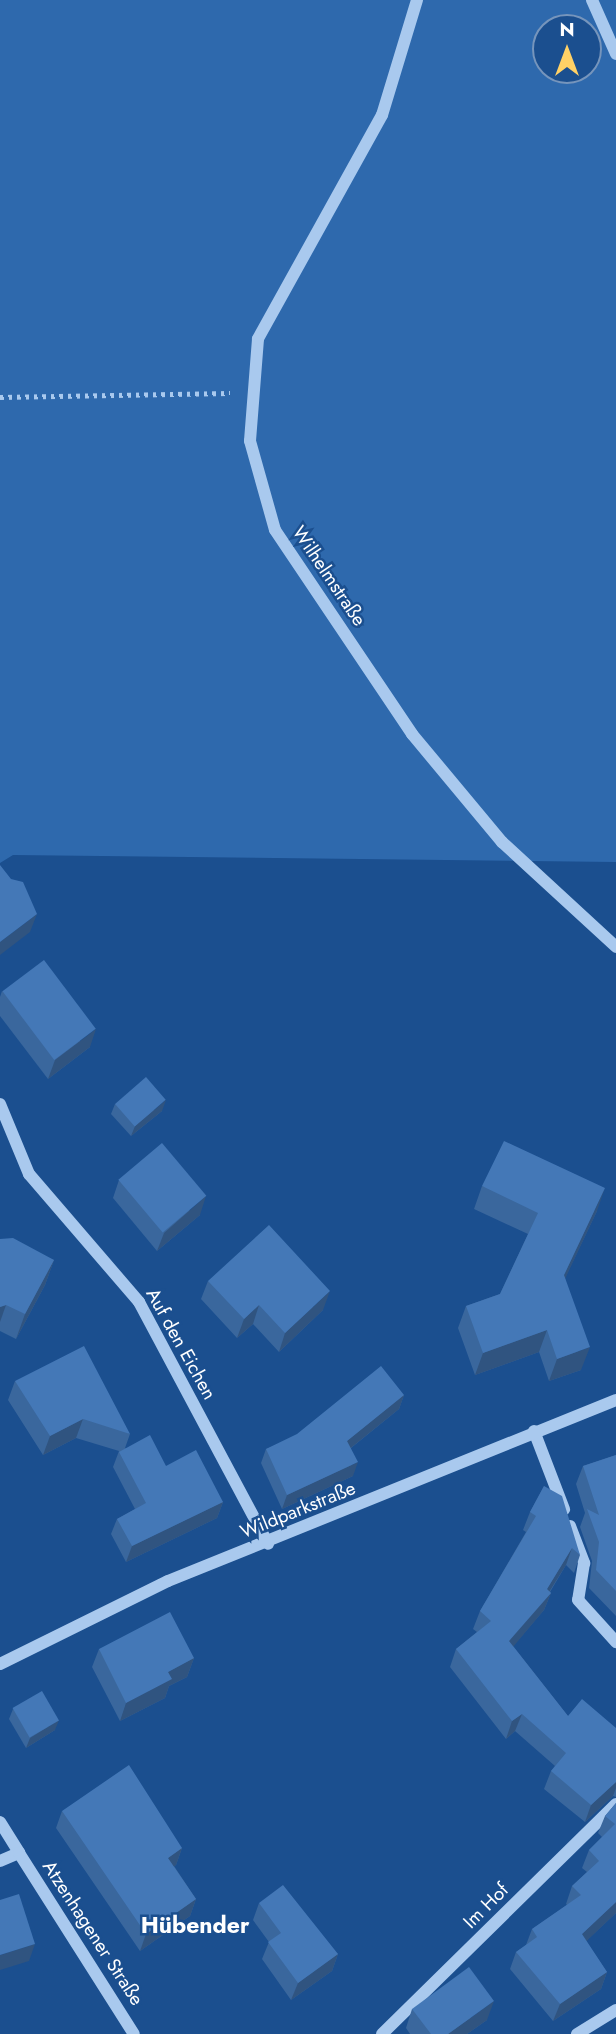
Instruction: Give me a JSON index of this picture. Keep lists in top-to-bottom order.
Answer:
{
  "streets": {
    "street": [
      "Wilhelmstraße",
      "Auf den Eichen",
      "Wildparkstraße",
      "Im Hof",
      "Atzenhagener Straße"
    ]
  },
  "crossings": [
    ["Auf den Eichen", "Wildparkstraße"]
  ],
  "districts": ["Hübender"],
  "north": "top"
}
